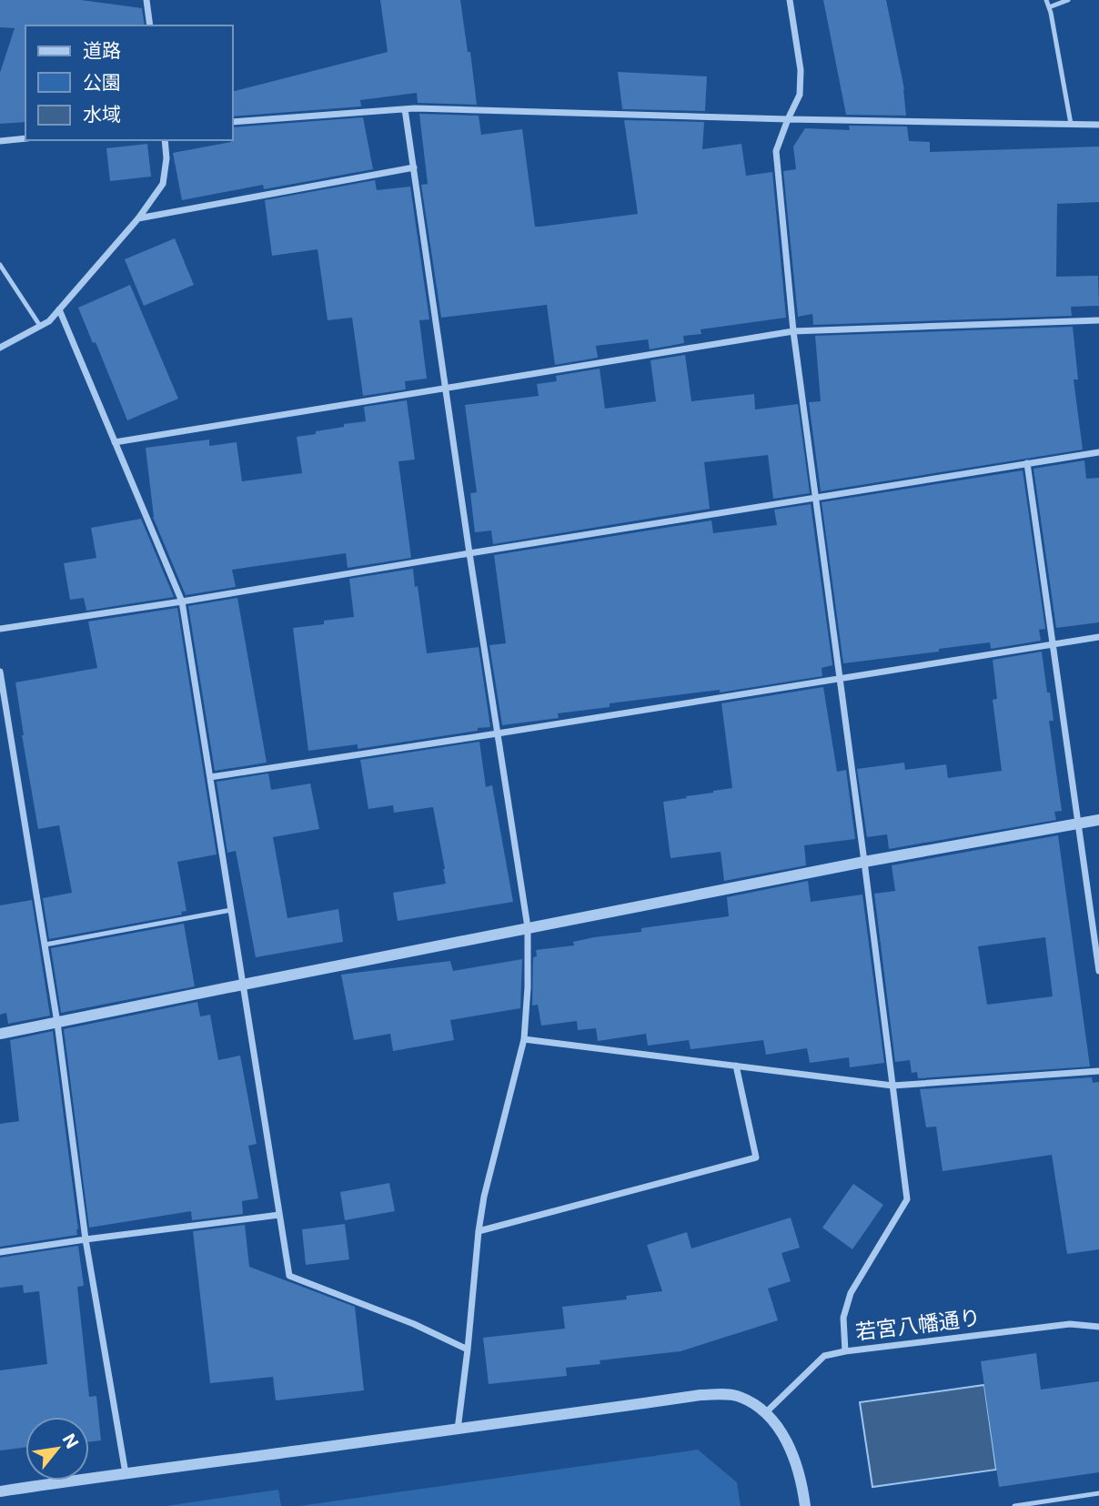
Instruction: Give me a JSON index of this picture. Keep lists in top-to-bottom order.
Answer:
{
  "streets": {
    "street": ["若宮八幡通り"]
  },
  "legend": ["道路", "公園", "水域"],
  "north": "top right"
}
